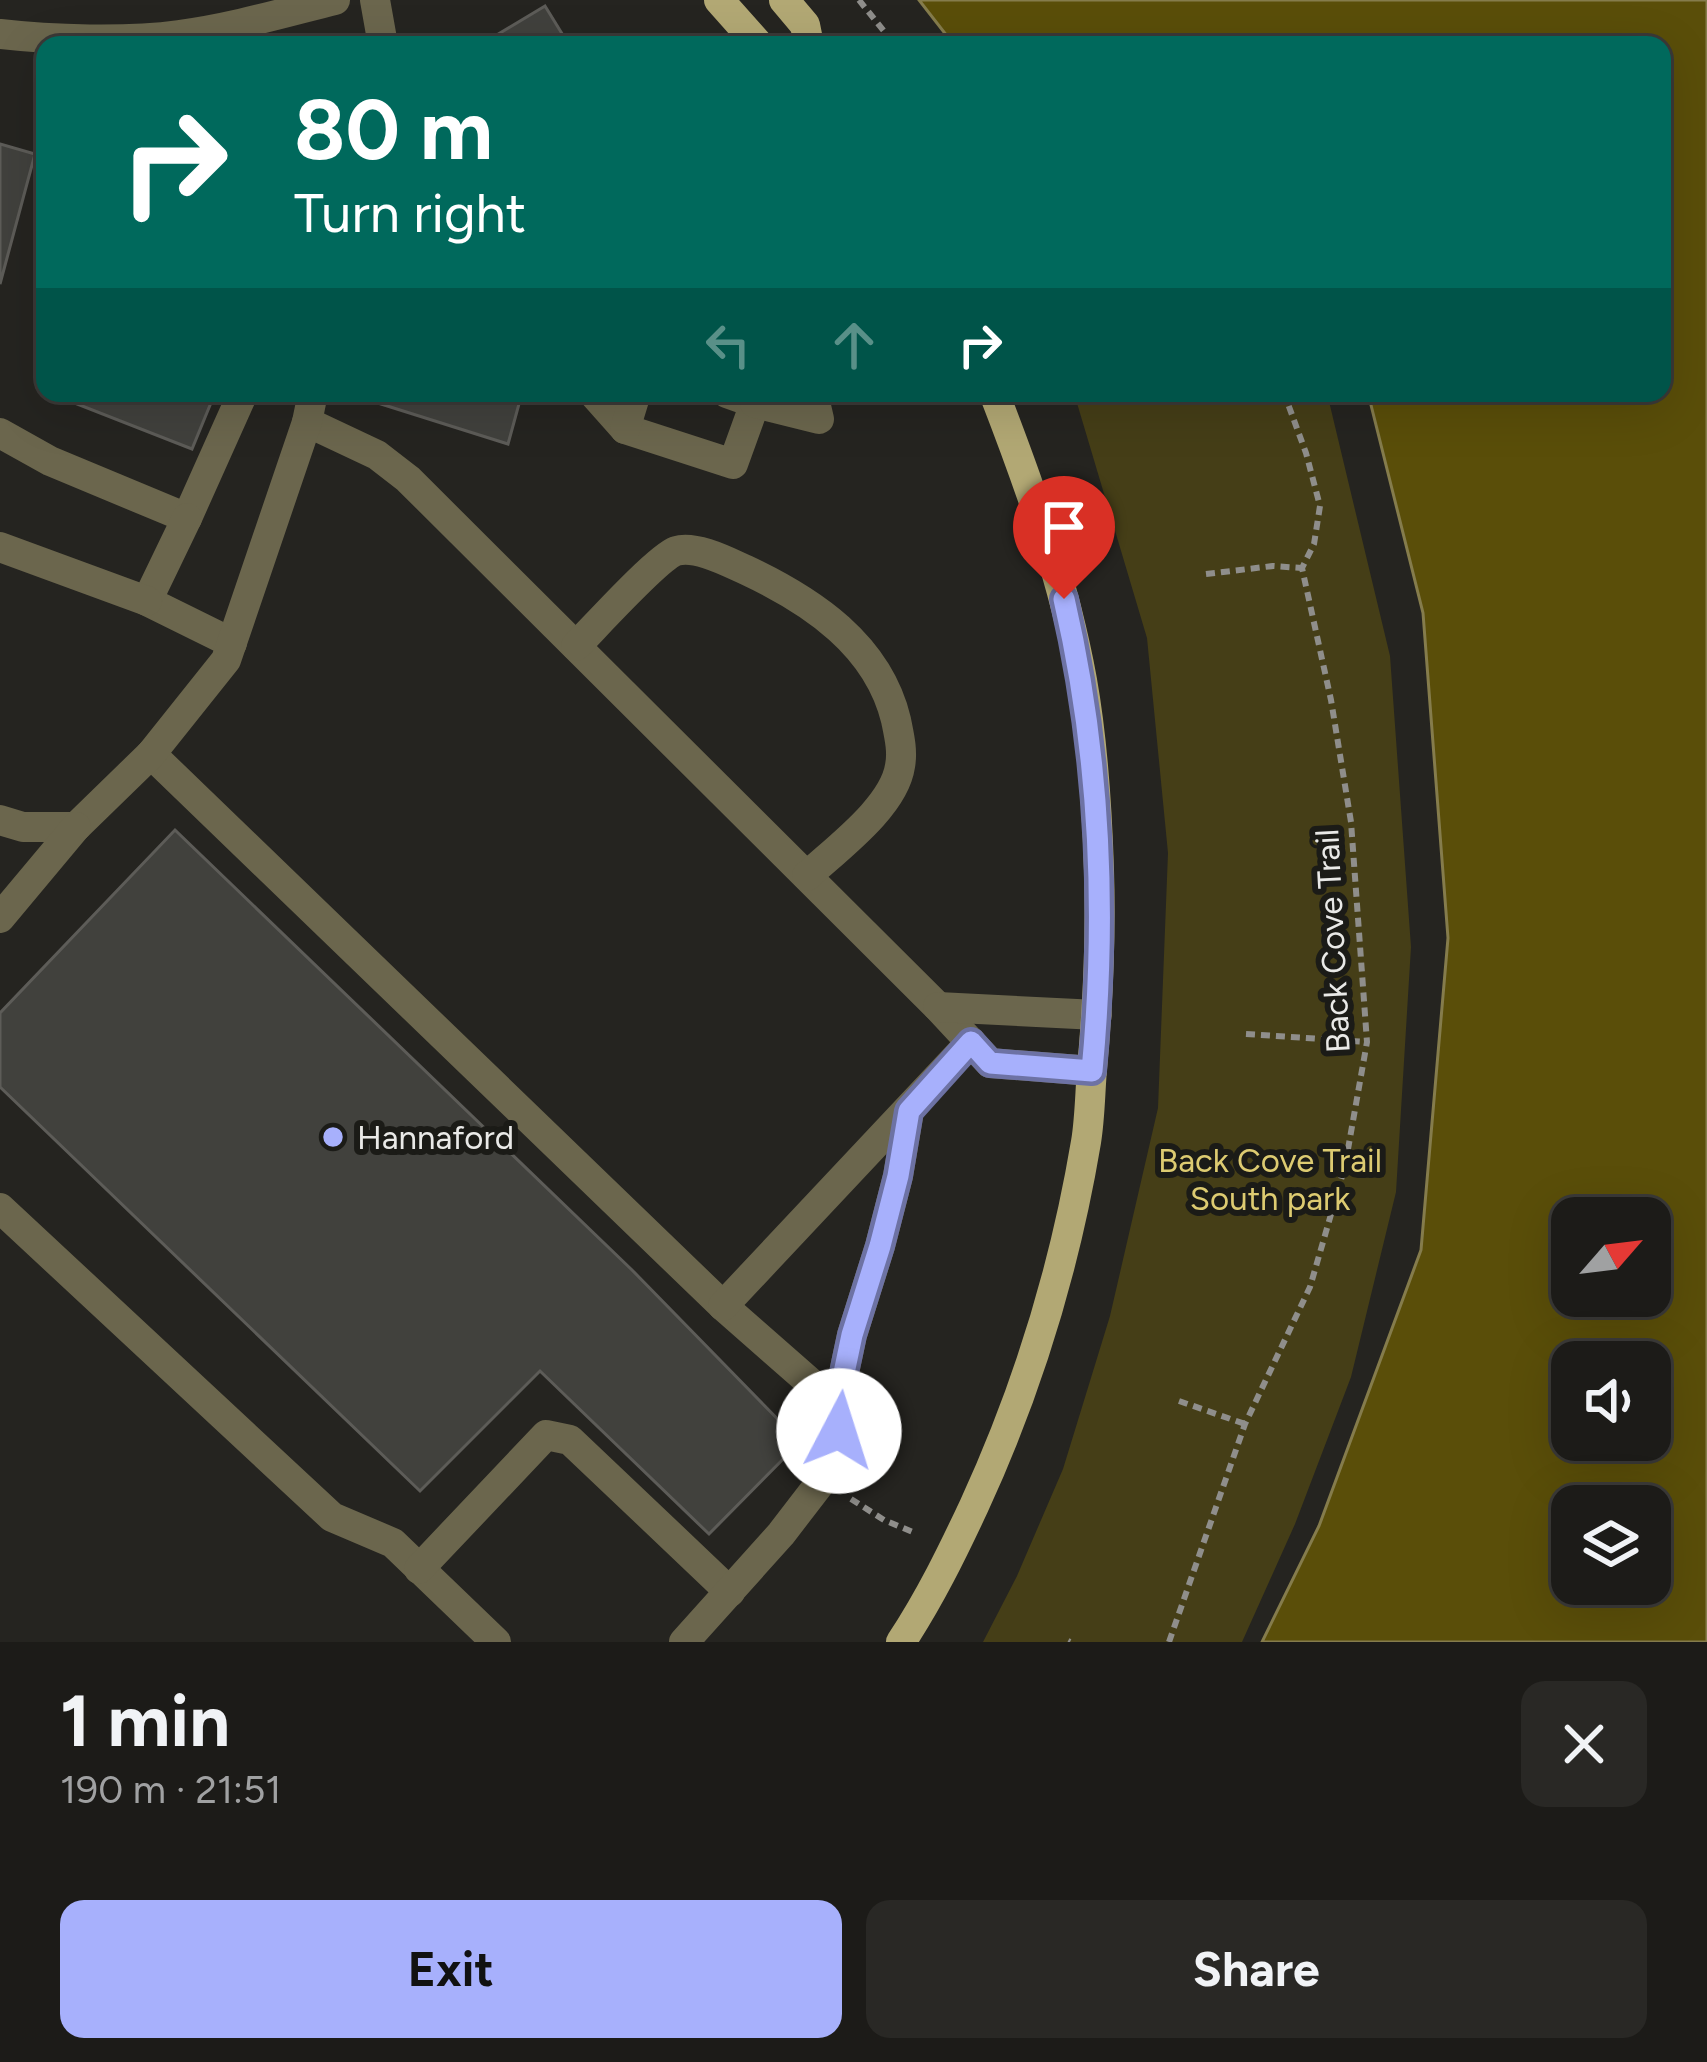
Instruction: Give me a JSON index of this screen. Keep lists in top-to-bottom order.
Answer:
{
  "streets": {
    "path": ["Back Cove Trail"]
  },
  "parks": ["Back Cove Trail South park"],
  "places": ["Hannaford"],
  "north": "top right",
  "page": {
    "turn": ["80 m", "Turn right"],
    "heading": ["1 min", "190 m · 21:51"],
    "buttons": ["Exit", "Share"]
  }
}
